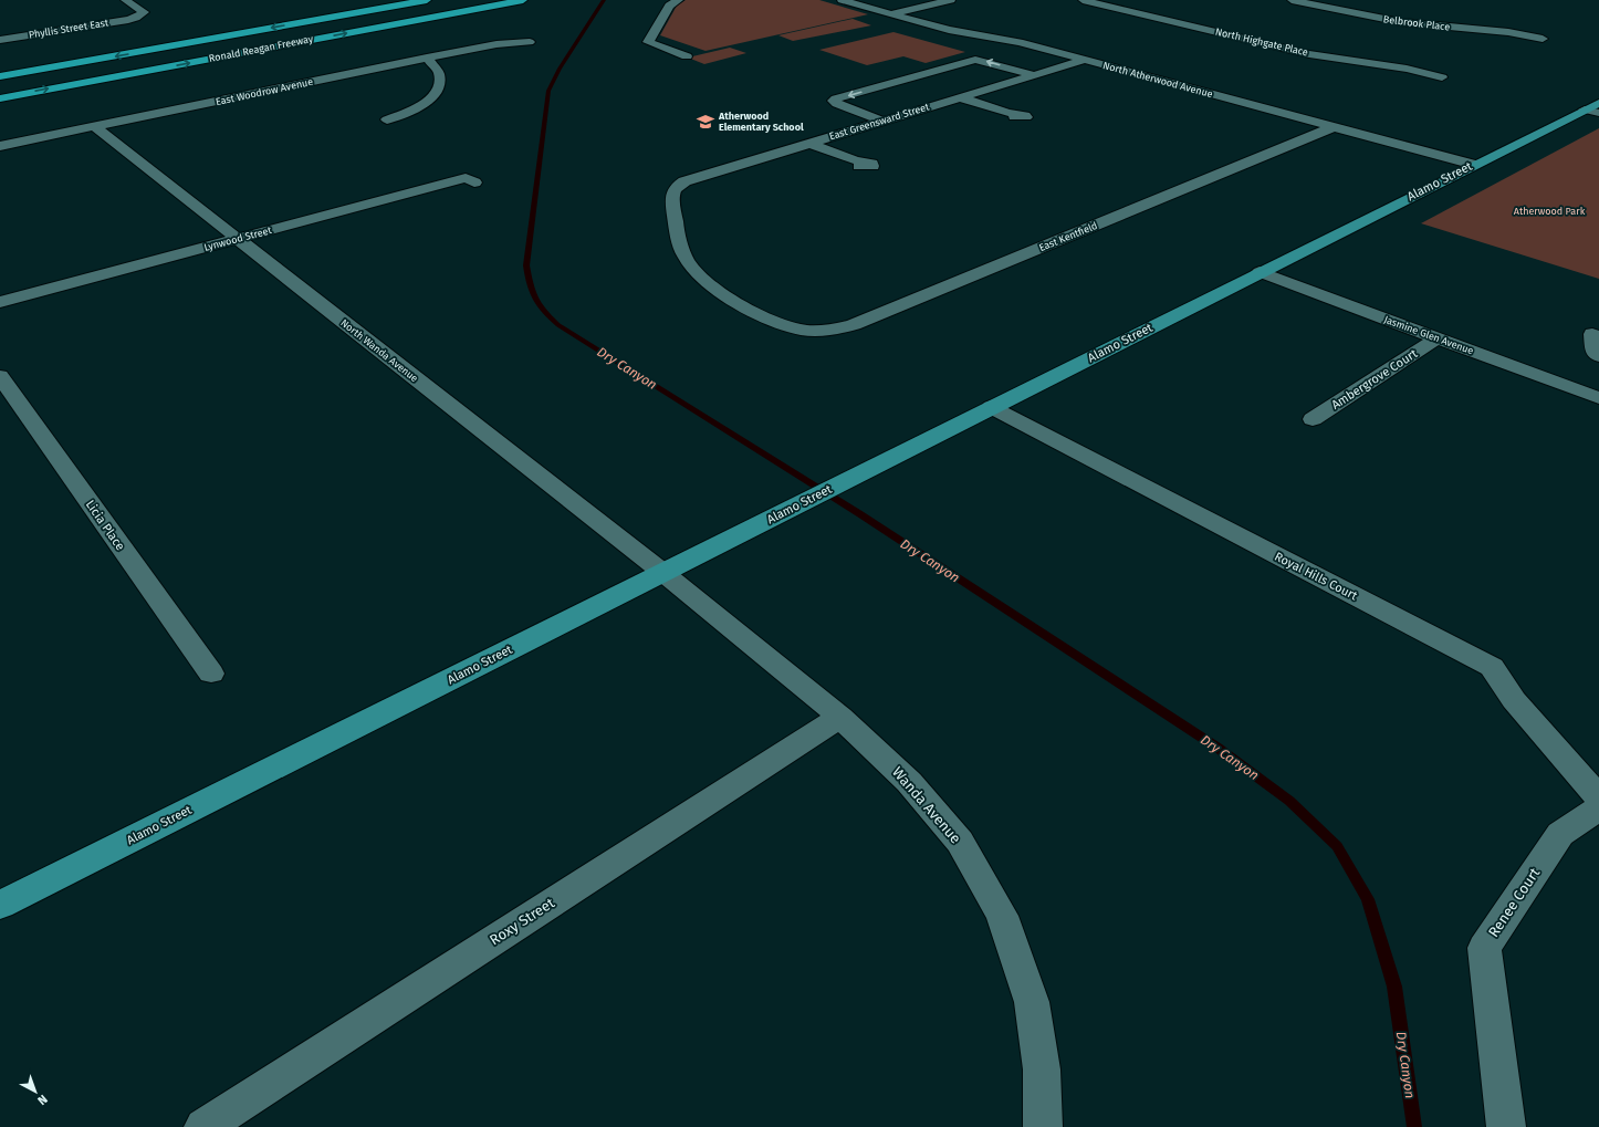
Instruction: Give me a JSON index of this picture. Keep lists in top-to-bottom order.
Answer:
{
  "streets": {
    "highway": ["Ronald Reagan Freeway"],
    "main road": ["Alamo Street"],
    "street": [
      "Belbrook Place",
      "Phyllis Street East",
      "North Highgate Place",
      "North Atherwood Avenue",
      "East Woodrow Avenue",
      "East Greensward Street",
      "East Kentfield",
      "Lynwood Street",
      "Jasmine Glen Avenue",
      "North Wanda Avenue",
      "Ambergrove Court",
      "Licia Place",
      "Royal Hills Court",
      "Wanda Avenue",
      "Renee Court",
      "Roxy Street"
    ]
  },
  "crossings": [
    ["North Atherwood Avenue", "East Greensward Street"],
    ["North Atherwood Avenue", "Alamo Street"],
    ["North Atherwood Avenue", "East Kentfield"],
    ["East Woodrow Avenue", "North Wanda Avenue"],
    ["East Greensward Street", "East Kentfield"],
    ["Alamo Street", "Jasmine Glen Avenue"],
    ["Alamo Street", "North Wanda Avenue"],
    ["Alamo Street", "Royal Hills Court"],
    ["Alamo Street", "Wanda Avenue"],
    ["Lynwood Street", "North Wanda Avenue"],
    ["Jasmine Glen Avenue", "Ambergrove Court"],
    ["North Wanda Avenue", "Wanda Avenue"],
    ["Wanda Avenue", "Roxy Street"]
  ],
  "water": ["Dry Canyon"],
  "parks": ["Atherwood Park"],
  "places": {
    "school or university": ["Atherwood Elementary School"]
  },
  "north": "bottom right"
}
